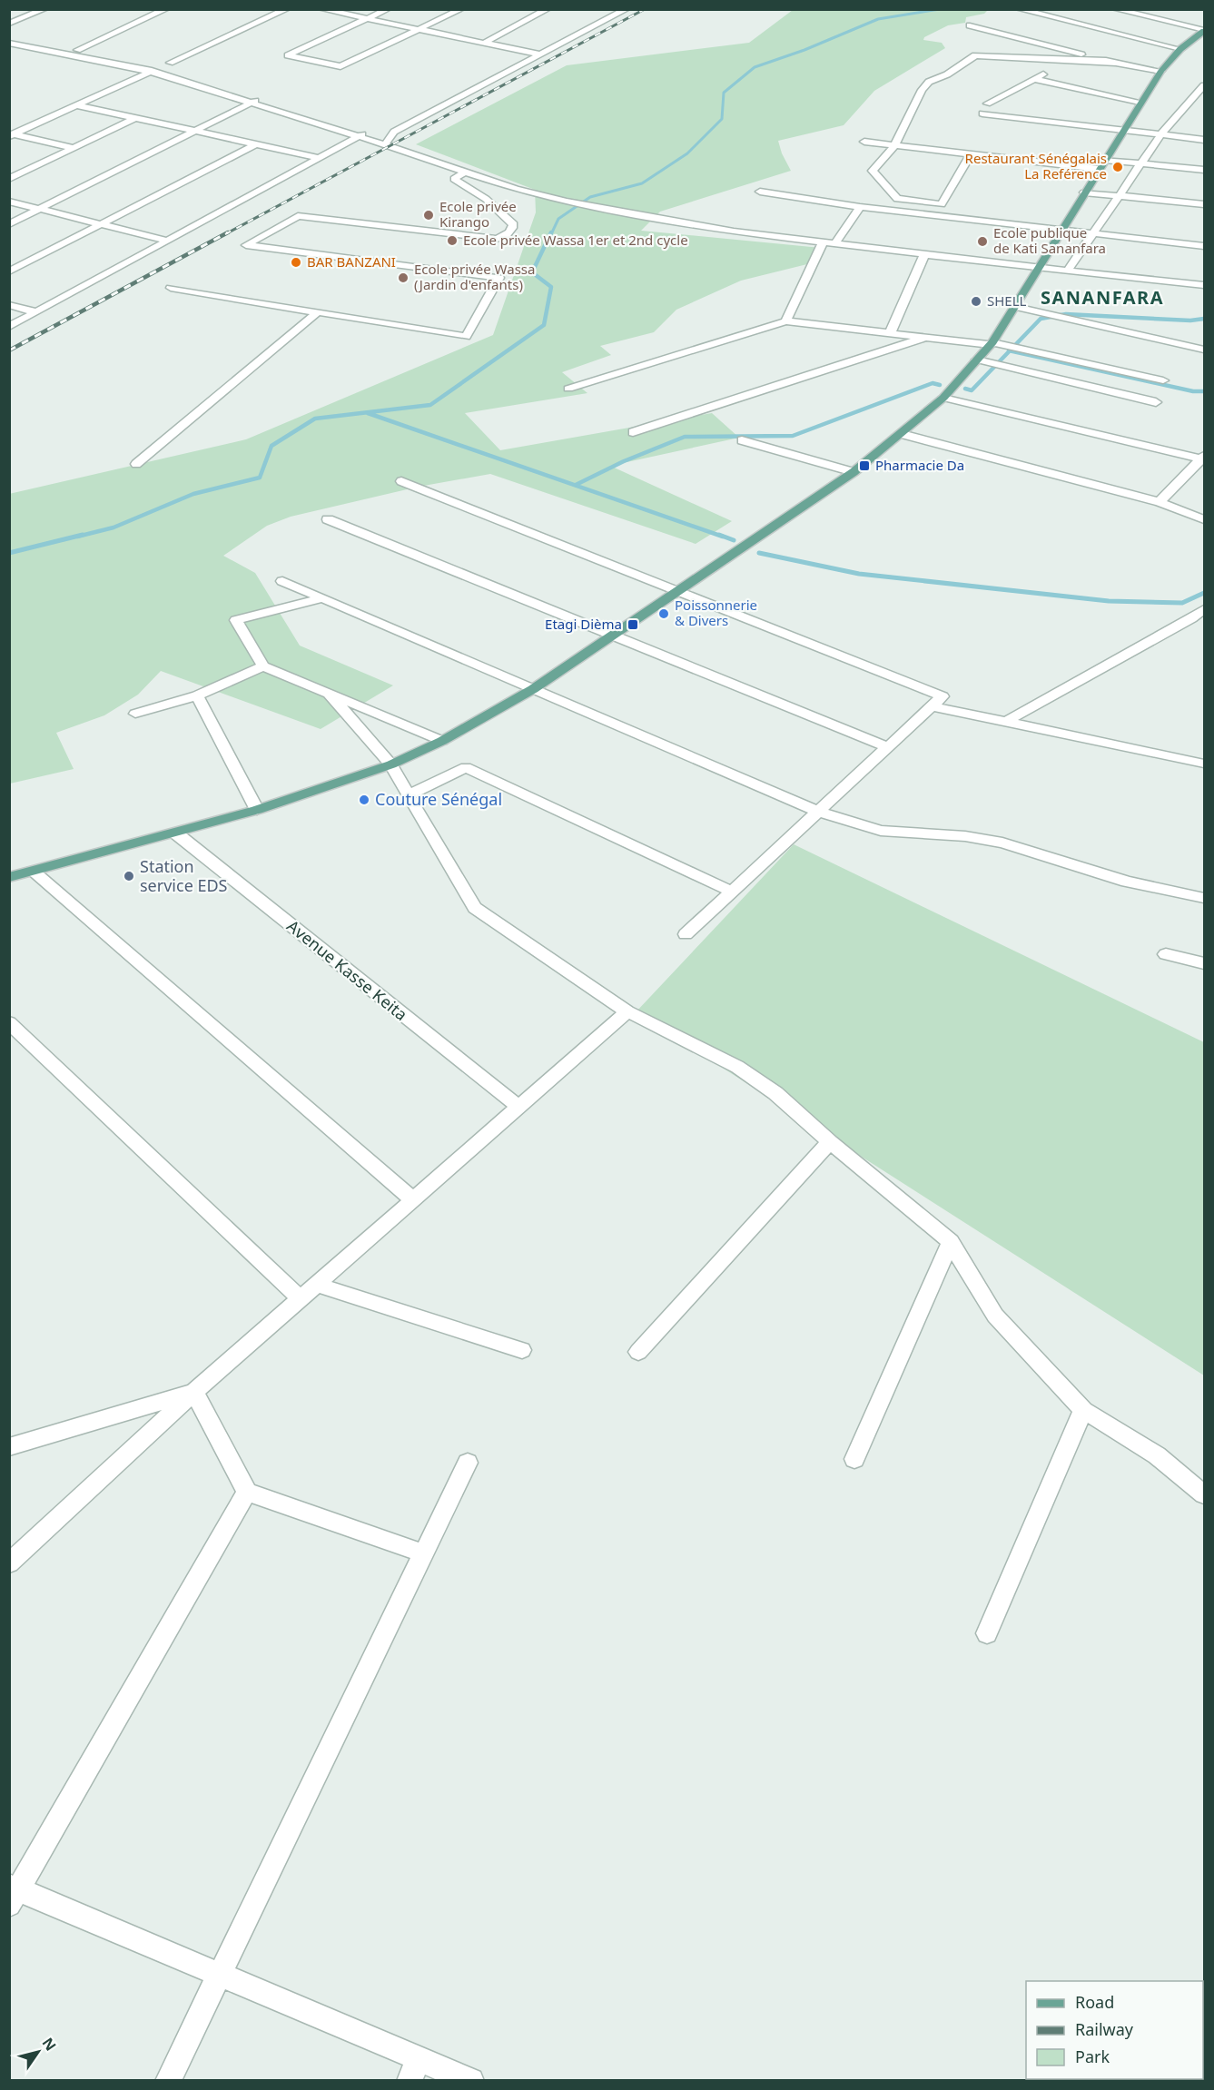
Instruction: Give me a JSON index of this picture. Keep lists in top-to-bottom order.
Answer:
{
  "streets": {
    "street": ["Avenue Kasse Keita"]
  },
  "districts": ["SANANFARA"],
  "places": {
    "other": [
      "Restaurant Sénégalais La Reférence",
      "Ecole privée Kirango",
      "Ecole privée Wassa 1er et 2nd cycle",
      "Ecole publique de Kati Sananfara",
      "BAR BANZANI",
      "Ecole privée Wassa (Jardin d'enfants)",
      "SHELL",
      "Poissonnerie & Divers",
      "Couture Sénégal",
      "Station service EDS"
    ],
    "transit": ["Pharmacie Da", "Etagi Dièma"]
  },
  "legend": ["Road", "Railway", "Park"],
  "north": "top right"
}
